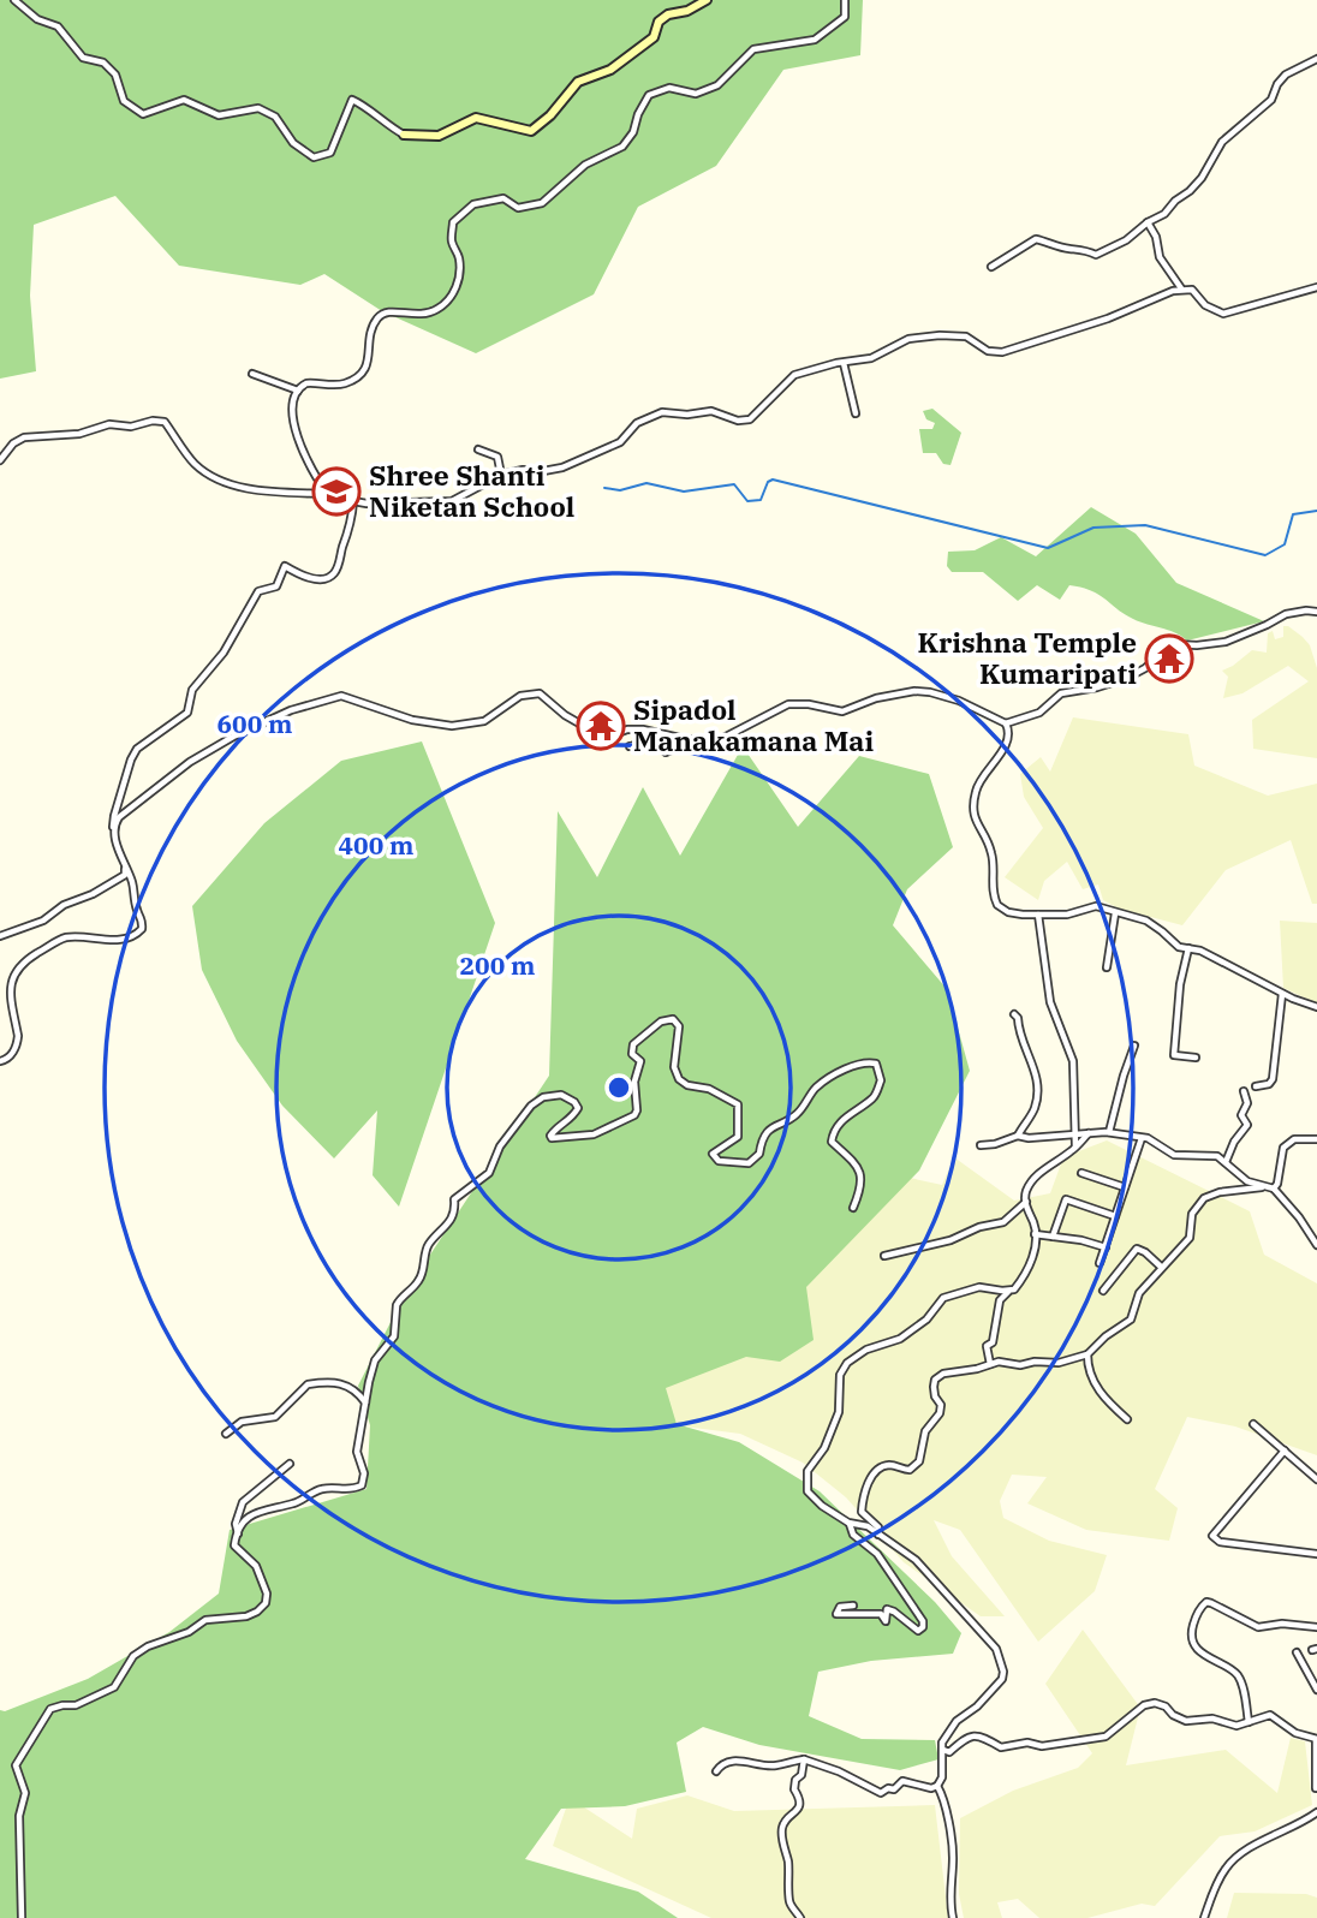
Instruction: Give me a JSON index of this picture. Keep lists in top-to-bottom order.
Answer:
{
  "places": {
    "school or university": ["Shree Shanti Niketan School"],
    "temple": ["Krishna Temple Kumaripati", "Sipadol Manakamana Mai"]
  },
  "rings": ["600 m", "400 m", "200 m"]
}
